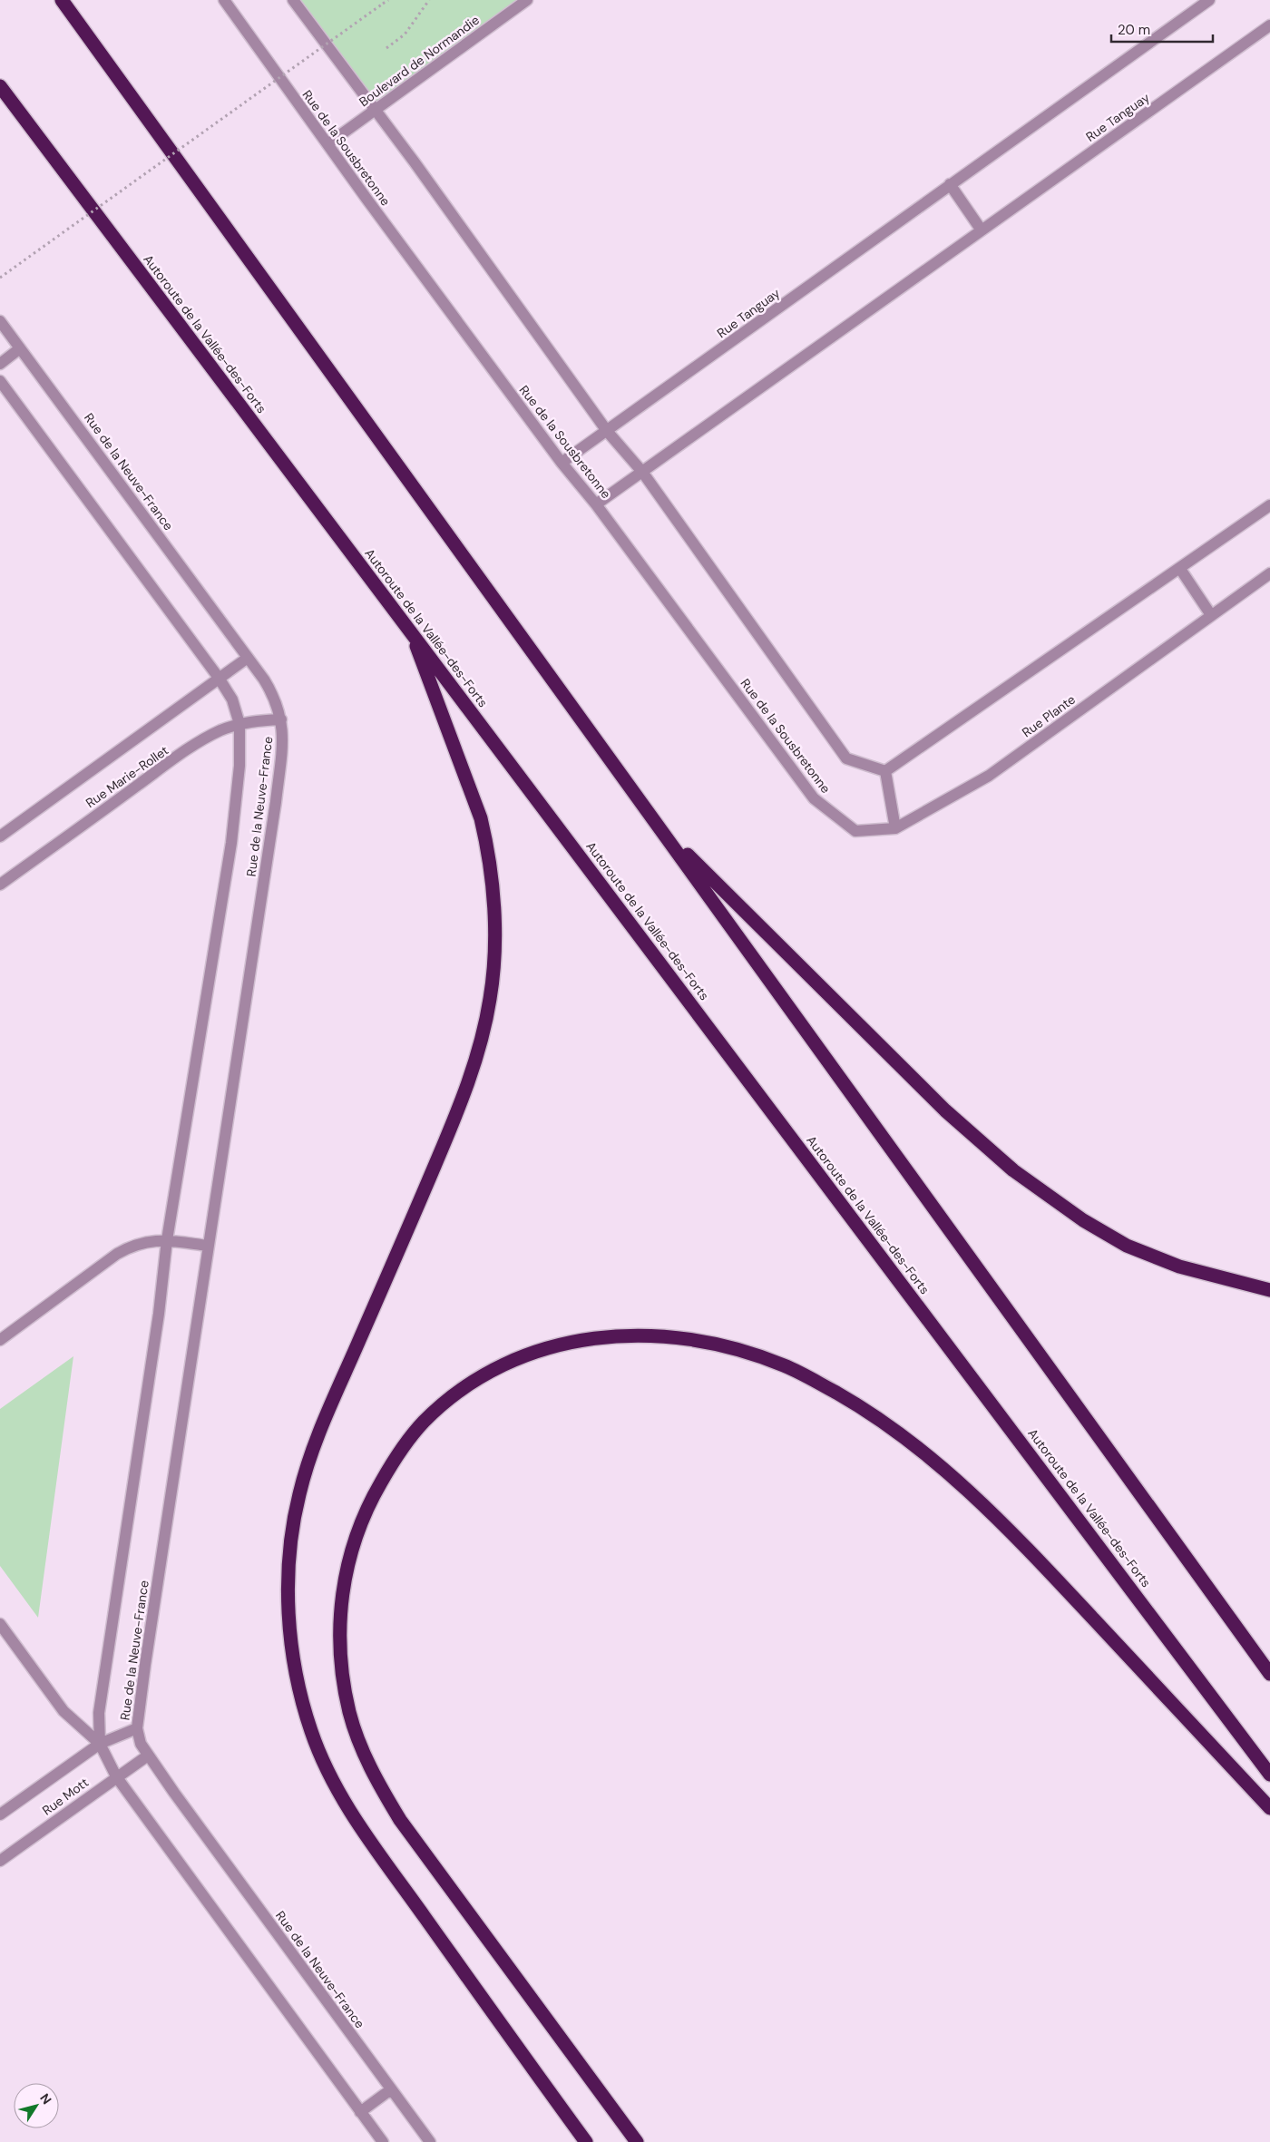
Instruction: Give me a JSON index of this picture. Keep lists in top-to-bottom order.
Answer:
{
  "streets": {
    "highway": ["Autoroute de la Vallée-des-Forts"],
    "street": [
      "Boulevard de Normandie",
      "Rue Tanguay",
      "Rue de la Sousbretonne",
      "Rue de la Neuve-France",
      "Rue Plante",
      "Rue Marie-Rollet",
      "Rue Mott"
    ]
  },
  "crossings": [
    ["Boulevard de Normandie", "Rue de la Sousbretonne"],
    ["Rue Tanguay", "Rue de la Sousbretonne"],
    ["Rue de la Sousbretonne", "Rue Plante"],
    ["Rue de la Neuve-France", "Rue Marie-Rollet"],
    ["Rue de la Neuve-France", "Rue Mott"]
  ],
  "scale_bar": "20 m",
  "north": "top right"
}
